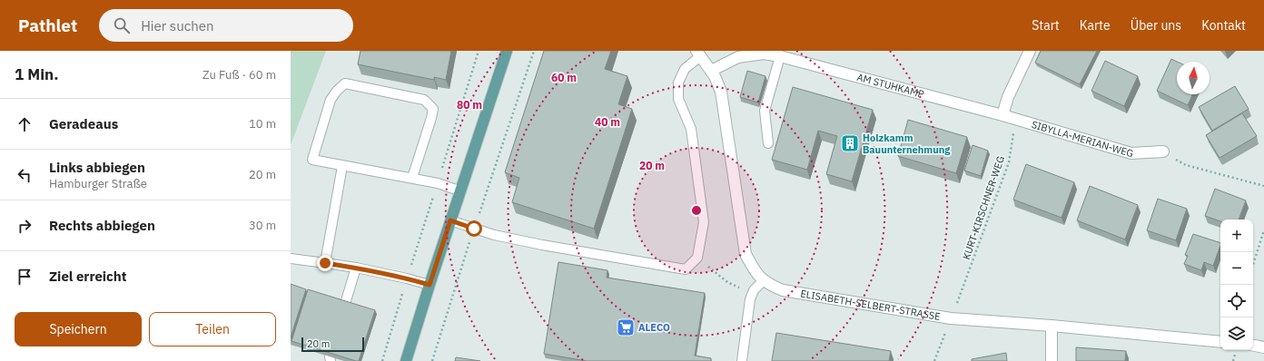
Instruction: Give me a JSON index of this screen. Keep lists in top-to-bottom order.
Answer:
{
  "streets": {
    "street": ["AM STUHKAMP", "SIBYLLA-MERIAN-WEG", "ELISABETH-SELBERT-STRASSE"],
    "path": ["KURT-KIRSCHNER-WEG"]
  },
  "crossings": [
    ["AM STUHKAMP", "SIBYLLA-MERIAN-WEG"],
    ["AM STUHKAMP", "KURT-KIRSCHNER-WEG"],
    ["AM STUHKAMP", "ELISABETH-SELBERT-STRASSE"],
    ["SIBYLLA-MERIAN-WEG", "KURT-KIRSCHNER-WEG"]
  ],
  "places": {
    "building": ["Holzkamm Bauunternehmung"],
    "supermarket": ["ALECO"]
  },
  "scale_bar": "20 m",
  "north": "top",
  "page": {
    "header": "Pathlet",
    "search": "Hier suchen",
    "nav": [
      "Start",
      "Karte",
      "Über uns",
      "Kontakt"
    ],
    "heading": ["1 Min.", "Zu Fuß · 60 m"],
    "list": [
      ["Geradeaus", "10 m"],
      ["Links abbiegen", "Hamburger Straße", "20 m"],
      ["Rechts abbiegen", "30 m"],
      "Ziel erreicht"
    ],
    "map_buttons": ["+", "−"],
    "buttons": ["Speichern", "Teilen"],
    "scale": "20 m"
  },
  "rings": [
    "60 m",
    "80 m",
    "40 m",
    "20 m"
  ]
}
